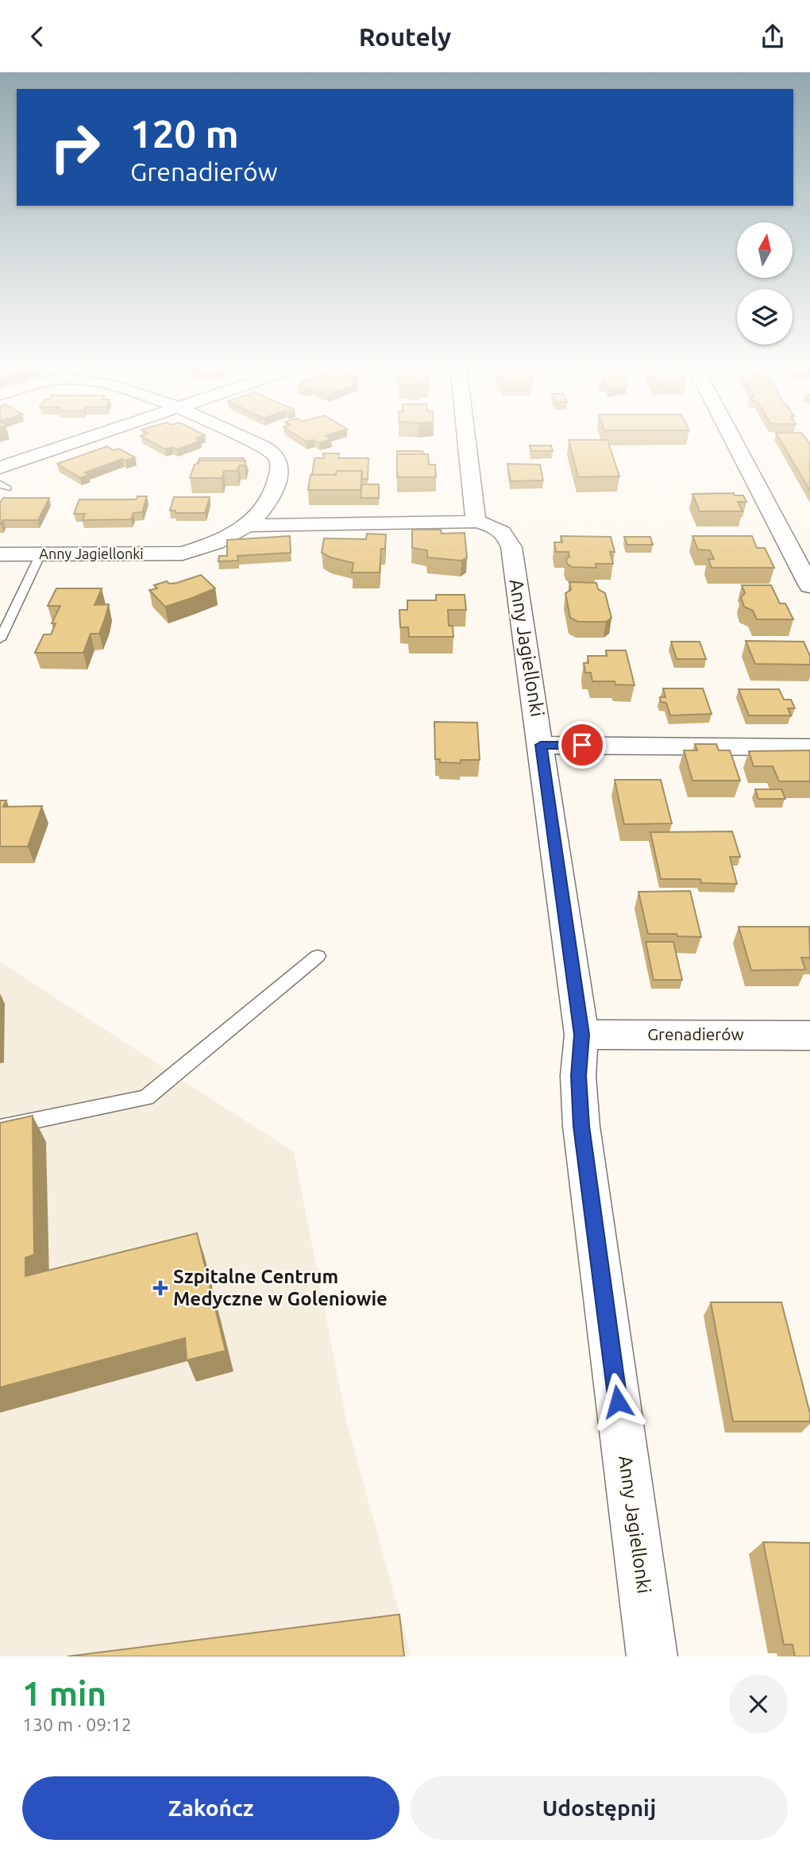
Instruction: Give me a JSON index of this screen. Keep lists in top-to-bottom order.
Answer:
{
  "streets": {
    "street": ["Anny Jagiellonki", "Grenadierów"]
  },
  "crossings": [
    ["Anny Jagiellonki", "Grenadierów"]
  ],
  "places": {
    "health": ["Szpitalne Centrum Medyczne w Goleniowie"]
  },
  "north": "top",
  "page": {
    "header": "Routely",
    "turn": ["120 m", "Grenadierów"],
    "heading": ["1 min", "130 m · 09:12"],
    "buttons": ["Zakończ", "Udostępnij"]
  }
}
